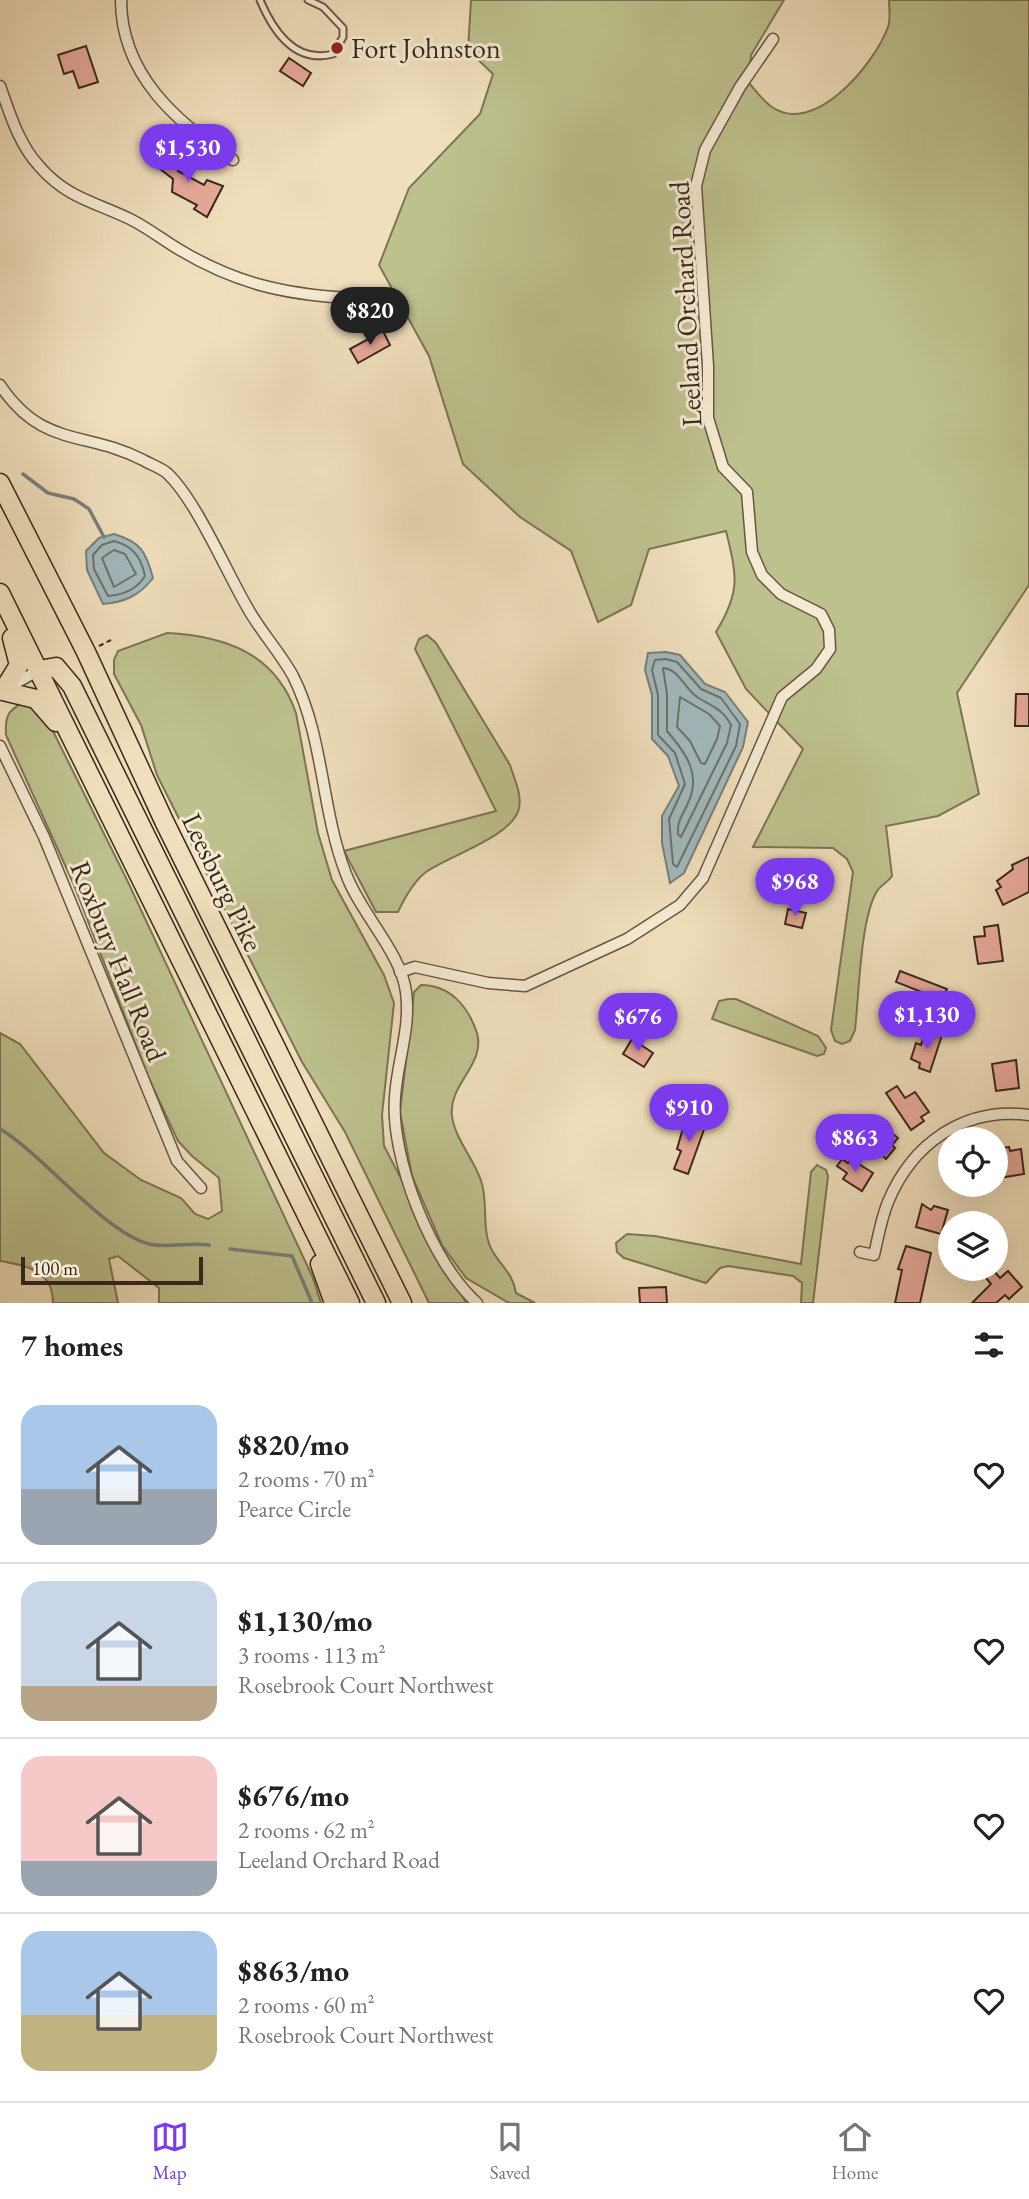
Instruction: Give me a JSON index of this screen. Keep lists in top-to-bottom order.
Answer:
{
  "streets": {
    "highway": ["Leesburg Pike"],
    "street": ["Leeland Orchard Road", "Roxbury Hall Road"]
  },
  "places": ["Fort Johnston"],
  "scale_bar": "100 m",
  "page": {
    "price": [
      "$1,530",
      "$820",
      "$968",
      "$1,130",
      "$676",
      "$910",
      "$863"
    ],
    "scale": "100 m",
    "heading": "7 homes",
    "list": [
      {
        "name": "$820/mo",
        "note": "2 rooms · 70 m² · Pearce Circle"
      },
      {
        "name": "$1,130/mo",
        "note": "3 rooms · 113 m² · Rosebrook Court Northwest"
      },
      {
        "name": "$676/mo",
        "note": "2 rooms · 62 m² · Leeland Orchard Road"
      },
      {
        "name": "$863/mo",
        "note": "2 rooms · 60 m² · Rosebrook Court Northwest"
      }
    ],
    "tabs": ["Map", "Saved", "Home"]
  }
}
